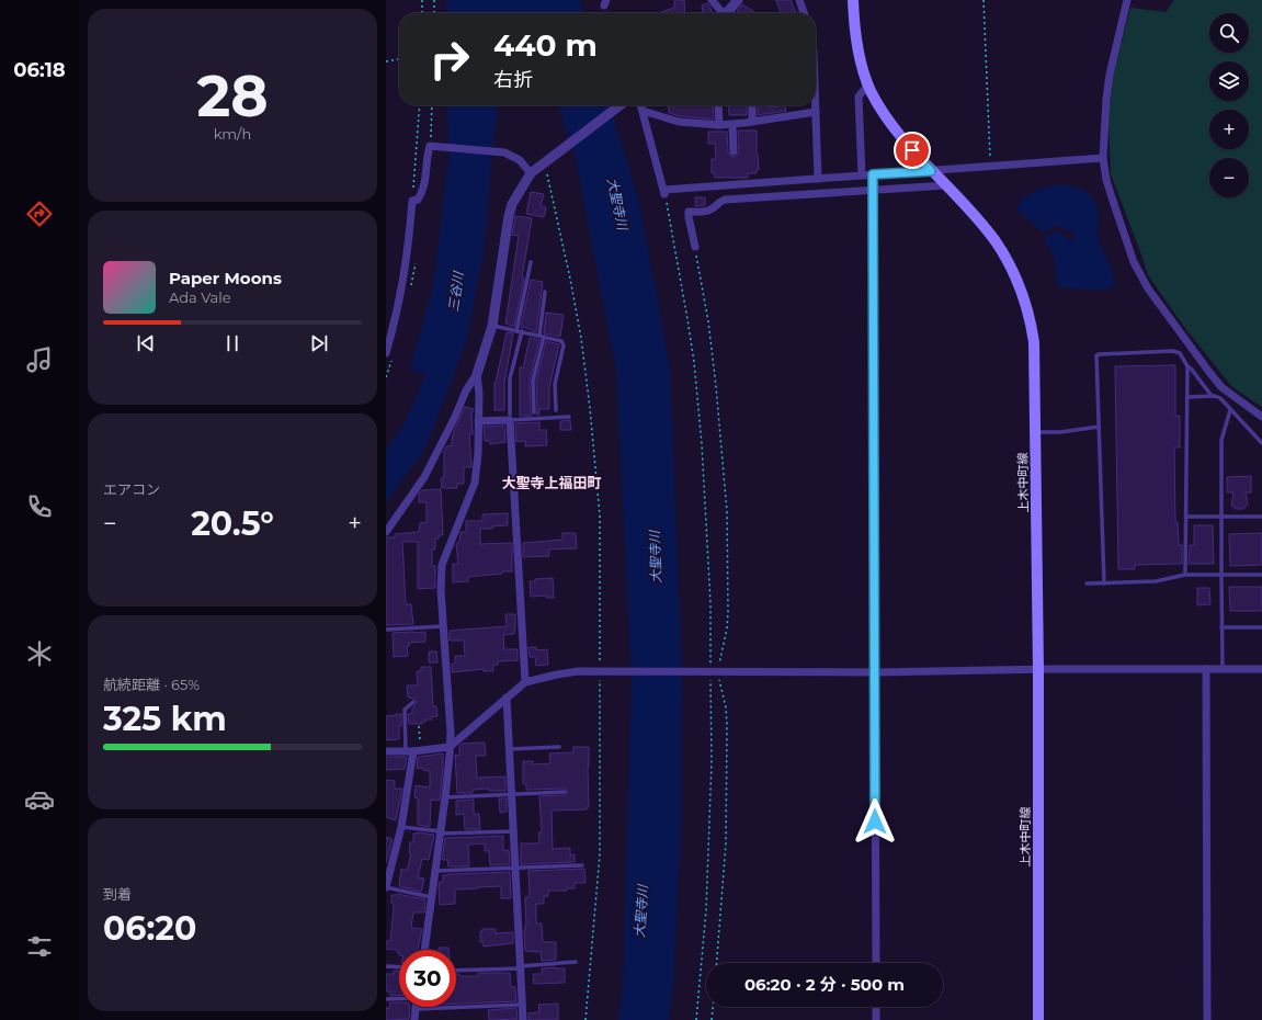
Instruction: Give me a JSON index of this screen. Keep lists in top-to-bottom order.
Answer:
{
  "streets": {
    "main road": ["上木中町線"]
  },
  "districts": ["大聖寺上福田町"],
  "water": ["大聖寺川", "三谷川"],
  "page": {
    "tabs": "06:18",
    "tile": [
      ["28", "km/h"],
      "エアコン",
      ["航続距離 · 65%", "325 km"],
      ["到着", "06:20"]
    ],
    "map_buttons": ["+", "−"],
    "turn": ["440 m", "右折"],
    "song": ["Paper Moons", "Ada Vale"],
    "heat": ["−", "20.5°", "+"],
    "limit": "30",
    "trip": "06:20 · 2 分 · 500 m"
  }
}
